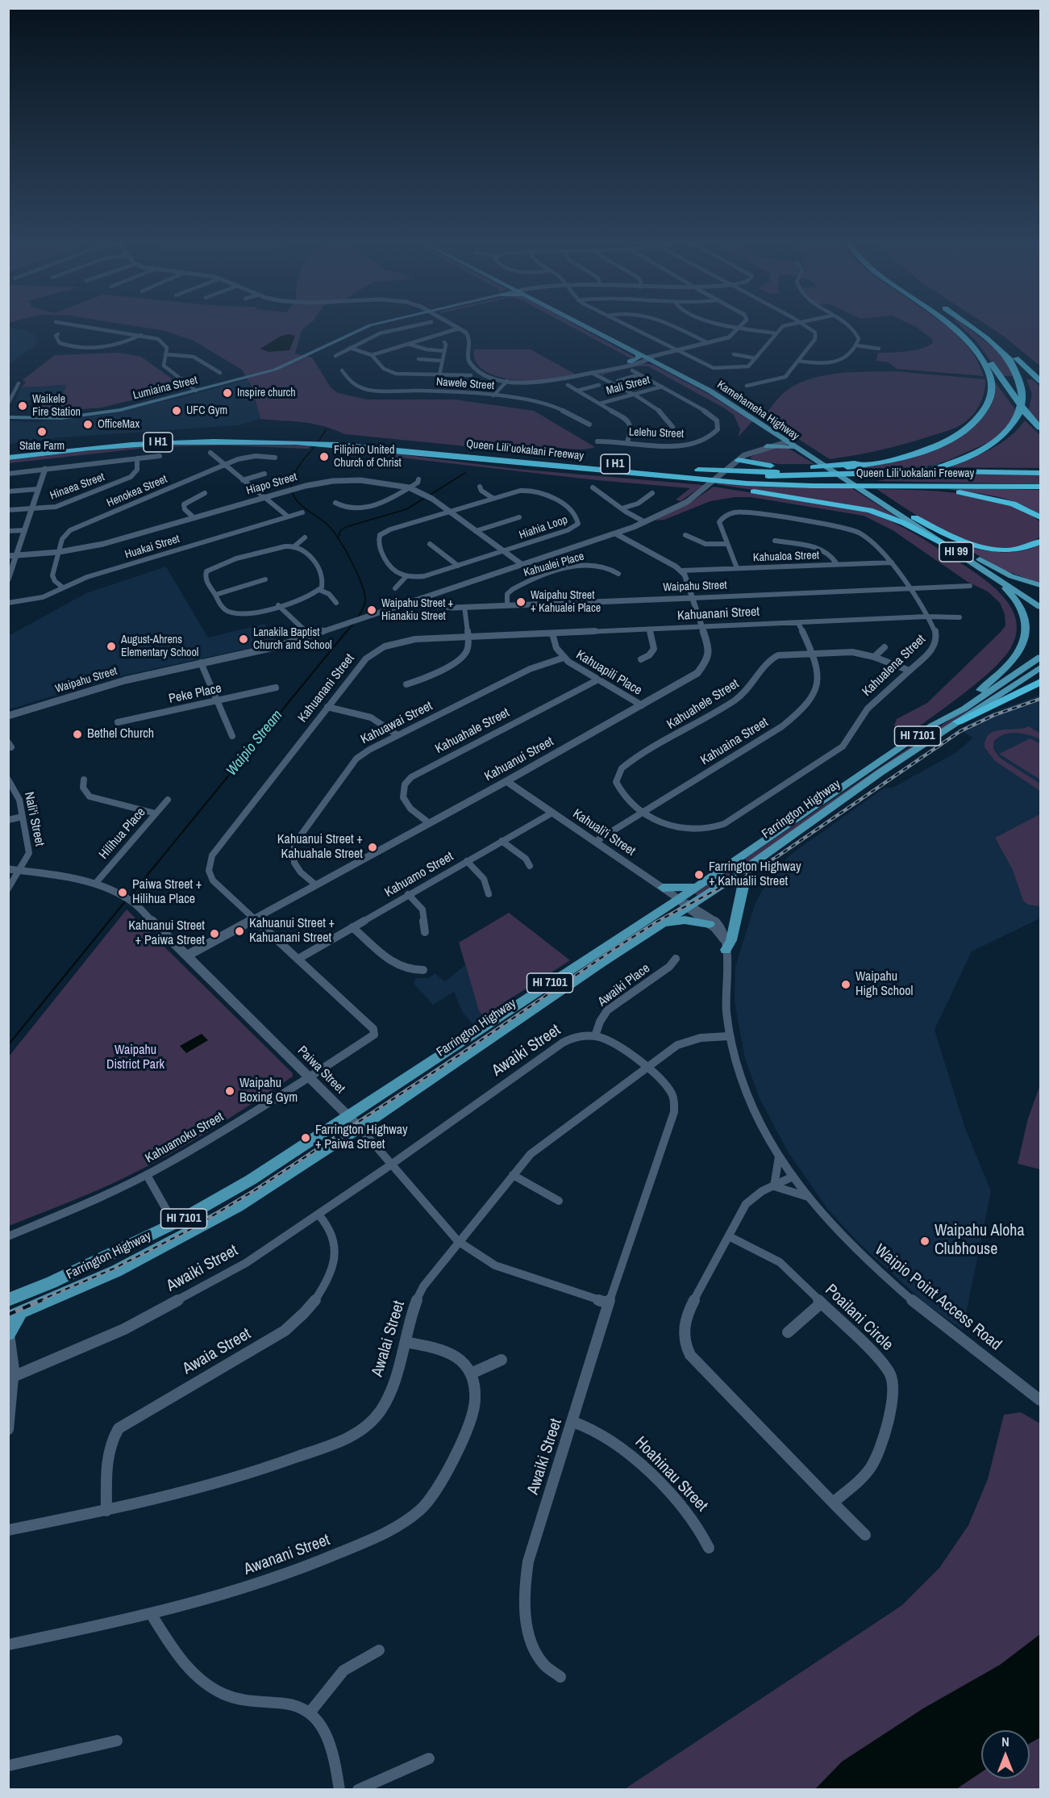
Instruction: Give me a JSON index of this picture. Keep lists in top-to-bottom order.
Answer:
{
  "streets": {
    "highway": ["I H1", "Queen Liliʻuokalani Freeway"],
    "main road": [
      "Lumiaina Street",
      "Kamehameha Highway",
      "HI 99",
      "HI 7101",
      "Farrington Highway"
    ],
    "street": [
      "Nawele Street",
      "Mali Street",
      "Lelehu Street",
      "Hiapo Street",
      "Hinaea Street",
      "Henokea Street",
      "Hiahia Loop",
      "Huakai Street",
      "Kahualoa Street",
      "Kahualei Place",
      "Waipahu Street",
      "Kahuanani Street",
      "Kahualena Street",
      "Kahuapili Place",
      "Peke Place",
      "Kahuahele Street",
      "Kahuawai Street",
      "Kahuahale Street",
      "Kahuaina Street",
      "Kahuanui Street",
      "Nali'i Street",
      "Kahuali'i Street",
      "Hilihua Place",
      "Kahuamo Street",
      "Awaiki Place",
      "Awaiki Street",
      "Paiwa Street",
      "Kahuamoku Street",
      "Waipio Point Access Road",
      "Poailani Circle",
      "Awalai Street",
      "Awaia Street",
      "Hoahinau Street",
      "Awanani Street"
    ]
  },
  "crossings": [
    ["Mali Street", "Lelehu Street"],
    ["Kamehameha Highway", "HI 99"],
    ["Kamehameha Highway", "Waipahu Street"],
    ["Hiapo Street", "Henokea Street"],
    ["Hiapo Street", "Hiahia Loop"],
    ["Hiapo Street", "Waipahu Street"],
    ["Henokea Street", "Huakai Street"],
    ["Kahualoa Street", "Kahualena Street"],
    ["Kahualoa Street", "Kahuanui Street"],
    ["Kahualei Place", "Waipahu Street"],
    ["Waipahu Street", "Kahualena Street"],
    ["Waipahu Street", "Kahuanui Street"],
    ["Kahuanani Street", "Kahualena Street"],
    ["Kahuanani Street", "Kahuapili Place"],
    ["Kahuanani Street", "Kahuaina Street"],
    ["Kahuanani Street", "Kahuanui Street"],
    ["Kahuanani Street", "Kahuamo Street"],
    ["Kahuanani Street", "Paiwa Street"],
    ["Kahuanani Street", "Kahuamoku Street"],
    ["Kahualena Street", "Kahuahele Street"],
    ["Kahualena Street", "Kahuaina Street"],
    ["Kahuapili Place", "Kahuawai Street"],
    ["Kahuapili Place", "Kahuahale Street"],
    ["Kahuapili Place", "Kahuanui Street"],
    ["Kahuahele Street", "Kahuaina Street"],
    ["Kahuawai Street", "Kahuanui Street"],
    ["Kahuahale Street", "Kahuanui Street"],
    ["Kahuaina Street", "Kahuali'i Street"],
    ["Kahuanui Street", "Kahuali'i Street"],
    ["Kahuanui Street", "Paiwa Street"],
    ["Farrington Highway", "Kahuali'i Street"],
    ["Farrington Highway", "Paiwa Street"],
    ["Farrington Highway", "Kahuamoku Street"],
    ["Nali'i Street", "Paiwa Street"],
    ["Kahuali'i Street", "Kahuamo Street"],
    ["Hilihua Place", "Paiwa Street"],
    ["Awaiki Place", "Awaiki Street"],
    ["Awaiki Street", "Paiwa Street"],
    ["Awaiki Street", "Awalai Street"],
    ["Awaiki Street", "Awaia Street"],
    ["Awaiki Street", "Hoahinau Street"],
    ["Paiwa Street", "Kahuamoku Street"],
    ["Paiwa Street", "Awalai Street"],
    ["Waipio Point Access Road", "Awalai Street"],
    ["Awalai Street", "Awaia Street"]
  ],
  "water": ["Waipio Stream"],
  "parks": ["Waipahu District Park"],
  "places": [
    "Inspire church",
    "Waikele Fire Station",
    "UFC Gym",
    "OfficeMax",
    "State Farm",
    "Filipino United Church of Christ",
    "Waipahu Street + Kahualei Place",
    "Waipahu Street + Hianakiu Street",
    "Lanakila Baptist Church and School",
    "August-Ahrens Elementary School",
    "Bethel Church",
    "Kahuanui Street + Kahuahale Street",
    "Farrington Highway + Kahualii Street",
    "Paiwa Street + Hilihua Place",
    "Kahuanui Street + Kahuanani Street",
    "Kahuanui Street + Paiwa Street",
    "Waipahu High School",
    "Waipahu Boxing Gym",
    "Farrington Highway + Paiwa Street",
    "Waipahu Aloha Clubhouse"
  ],
  "north": "top"
}
